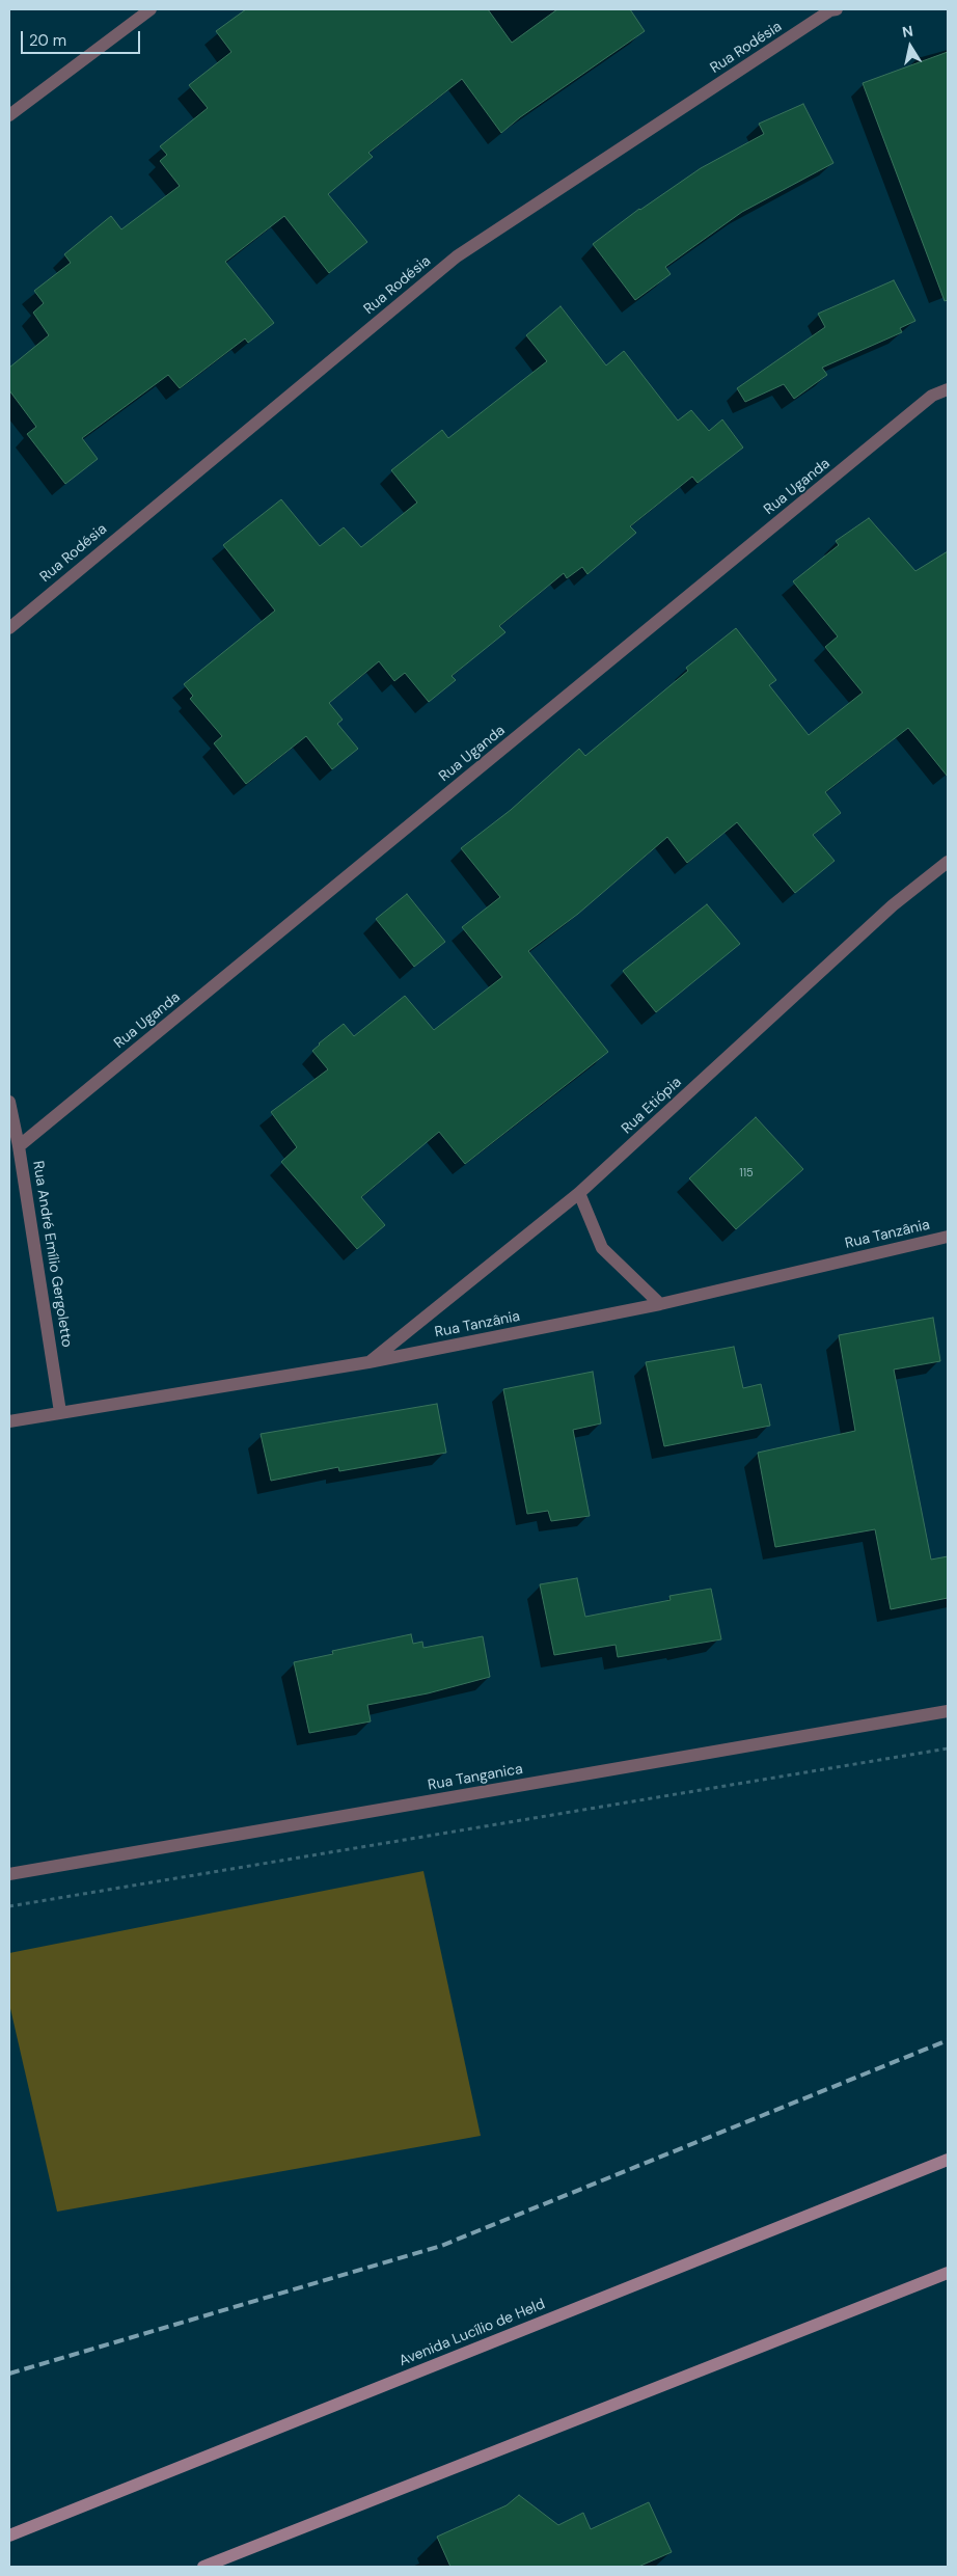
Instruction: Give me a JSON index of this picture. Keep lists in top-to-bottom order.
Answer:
{
  "streets": {
    "main road": ["Avenida Lucílio de Held"],
    "street": [
      "Rua Rodésia",
      "Rua Uganda",
      "Rua Etiópia",
      "Rua Tanzânia",
      "Rua André Emílio Gergoletto",
      "Rua Tanganica"
    ]
  },
  "crossings": [
    ["Rua Uganda", "Rua André Emílio Gergoletto"],
    ["Rua Etiópia", "Rua Tanzânia"],
    ["Rua Tanzânia", "Rua André Emílio Gergoletto"]
  ],
  "house_numbers": ["115"],
  "scale_bar": "20 m",
  "north": "top"
}
